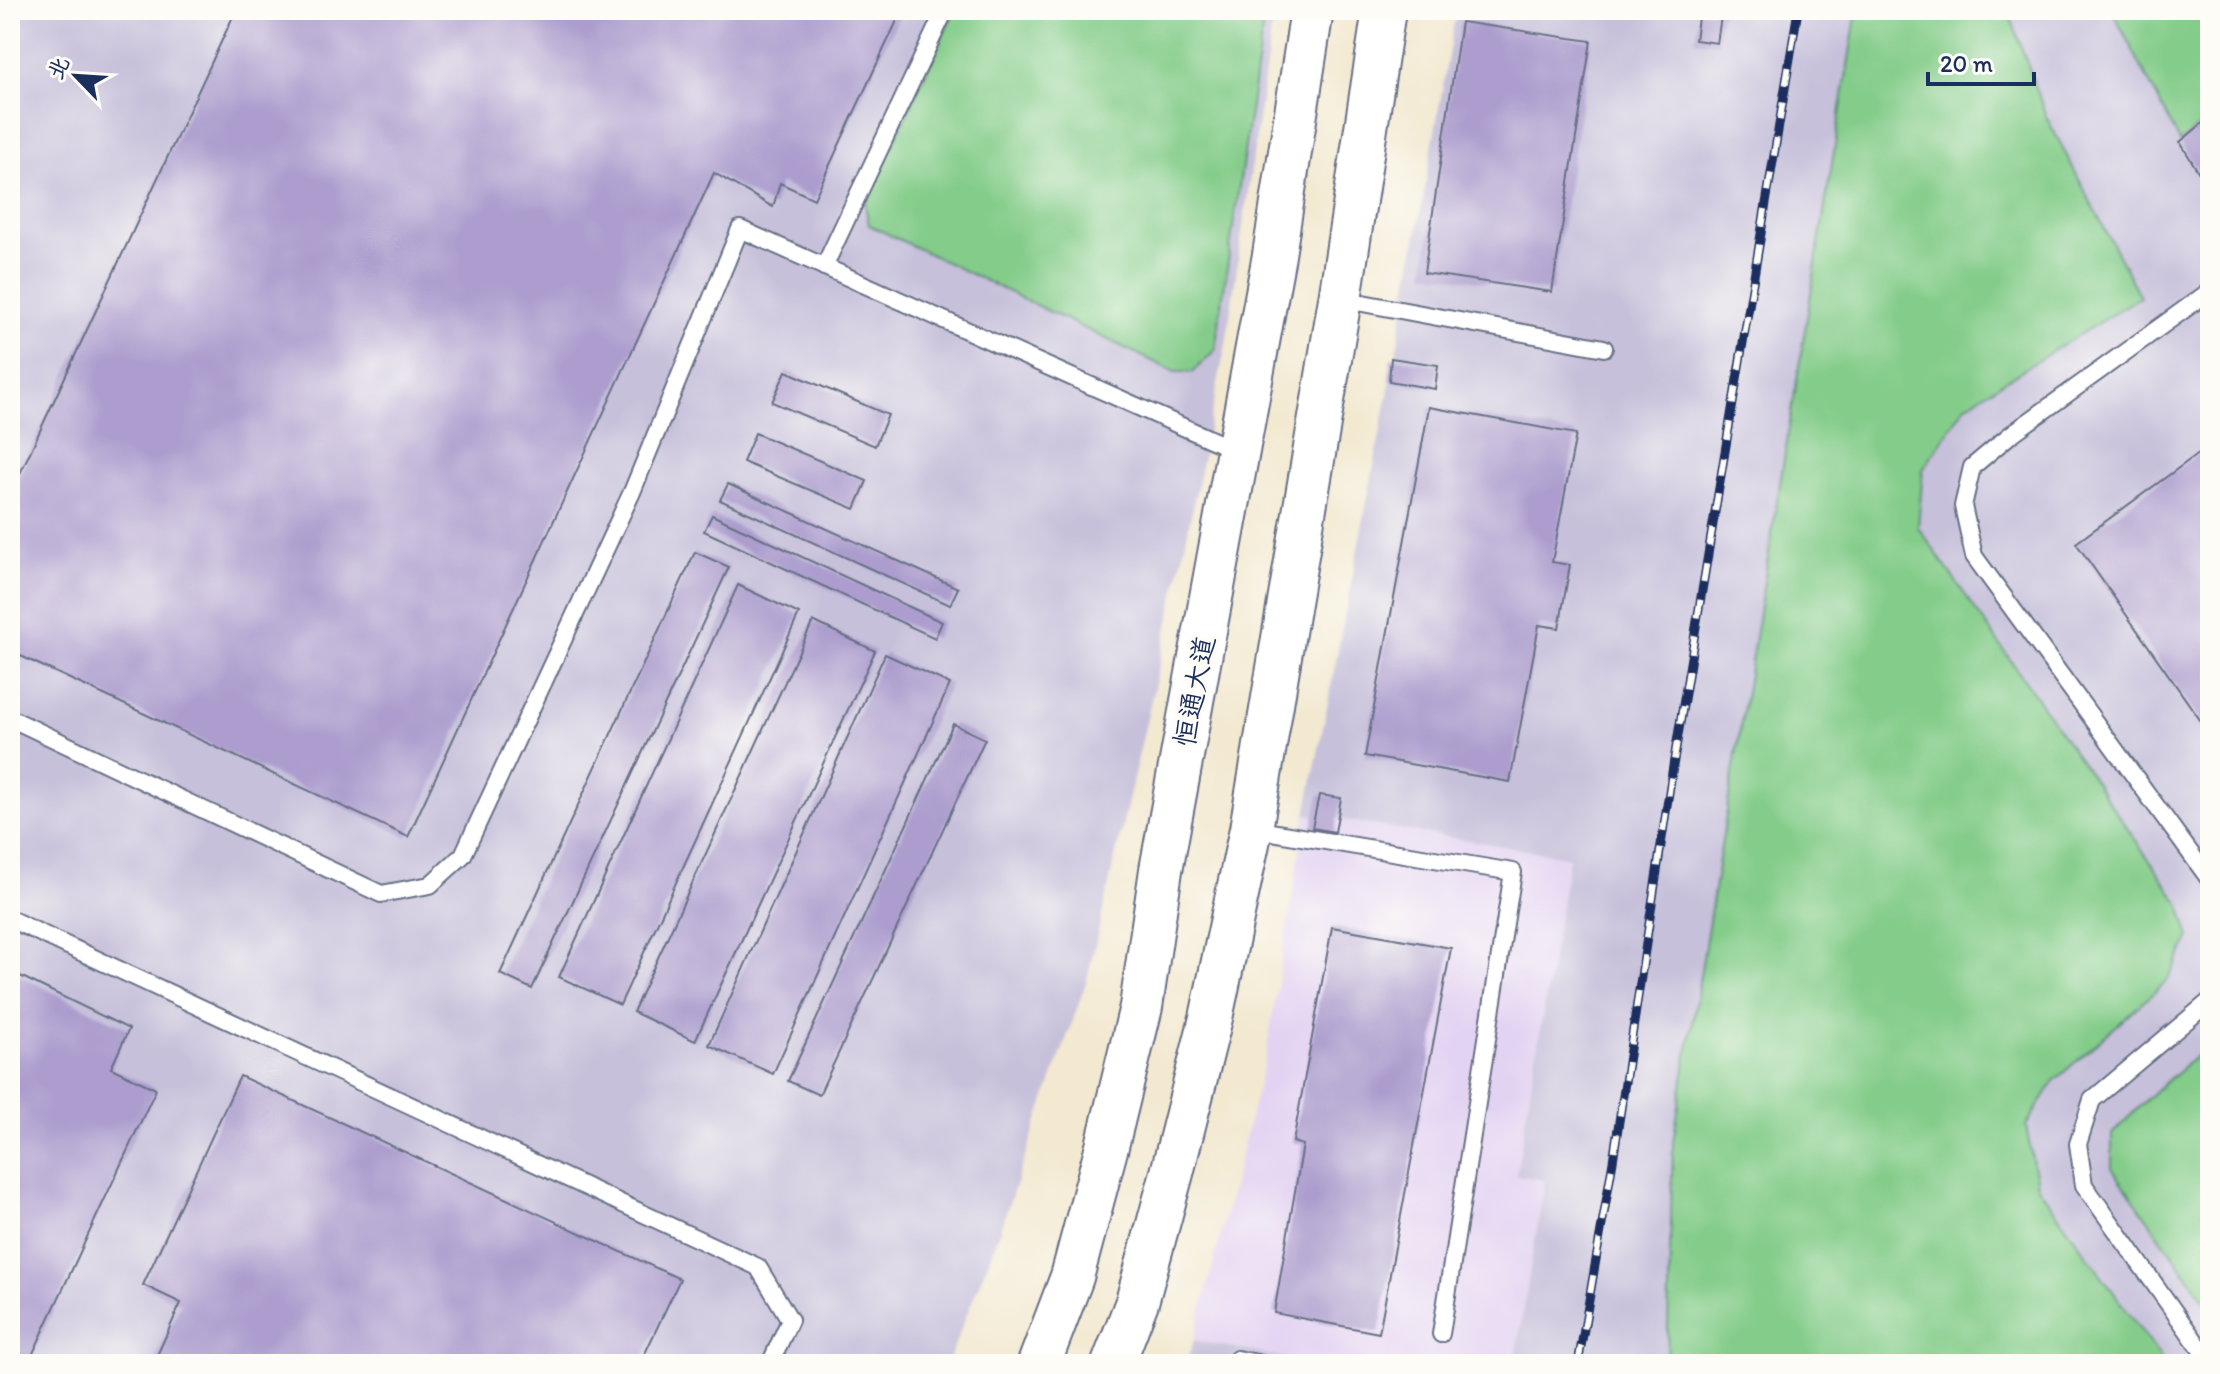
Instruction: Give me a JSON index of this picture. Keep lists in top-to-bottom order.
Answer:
{
  "streets": {
    "main road": ["恒通大道"]
  },
  "scale_bar": "20 m",
  "north": "top left"
}
